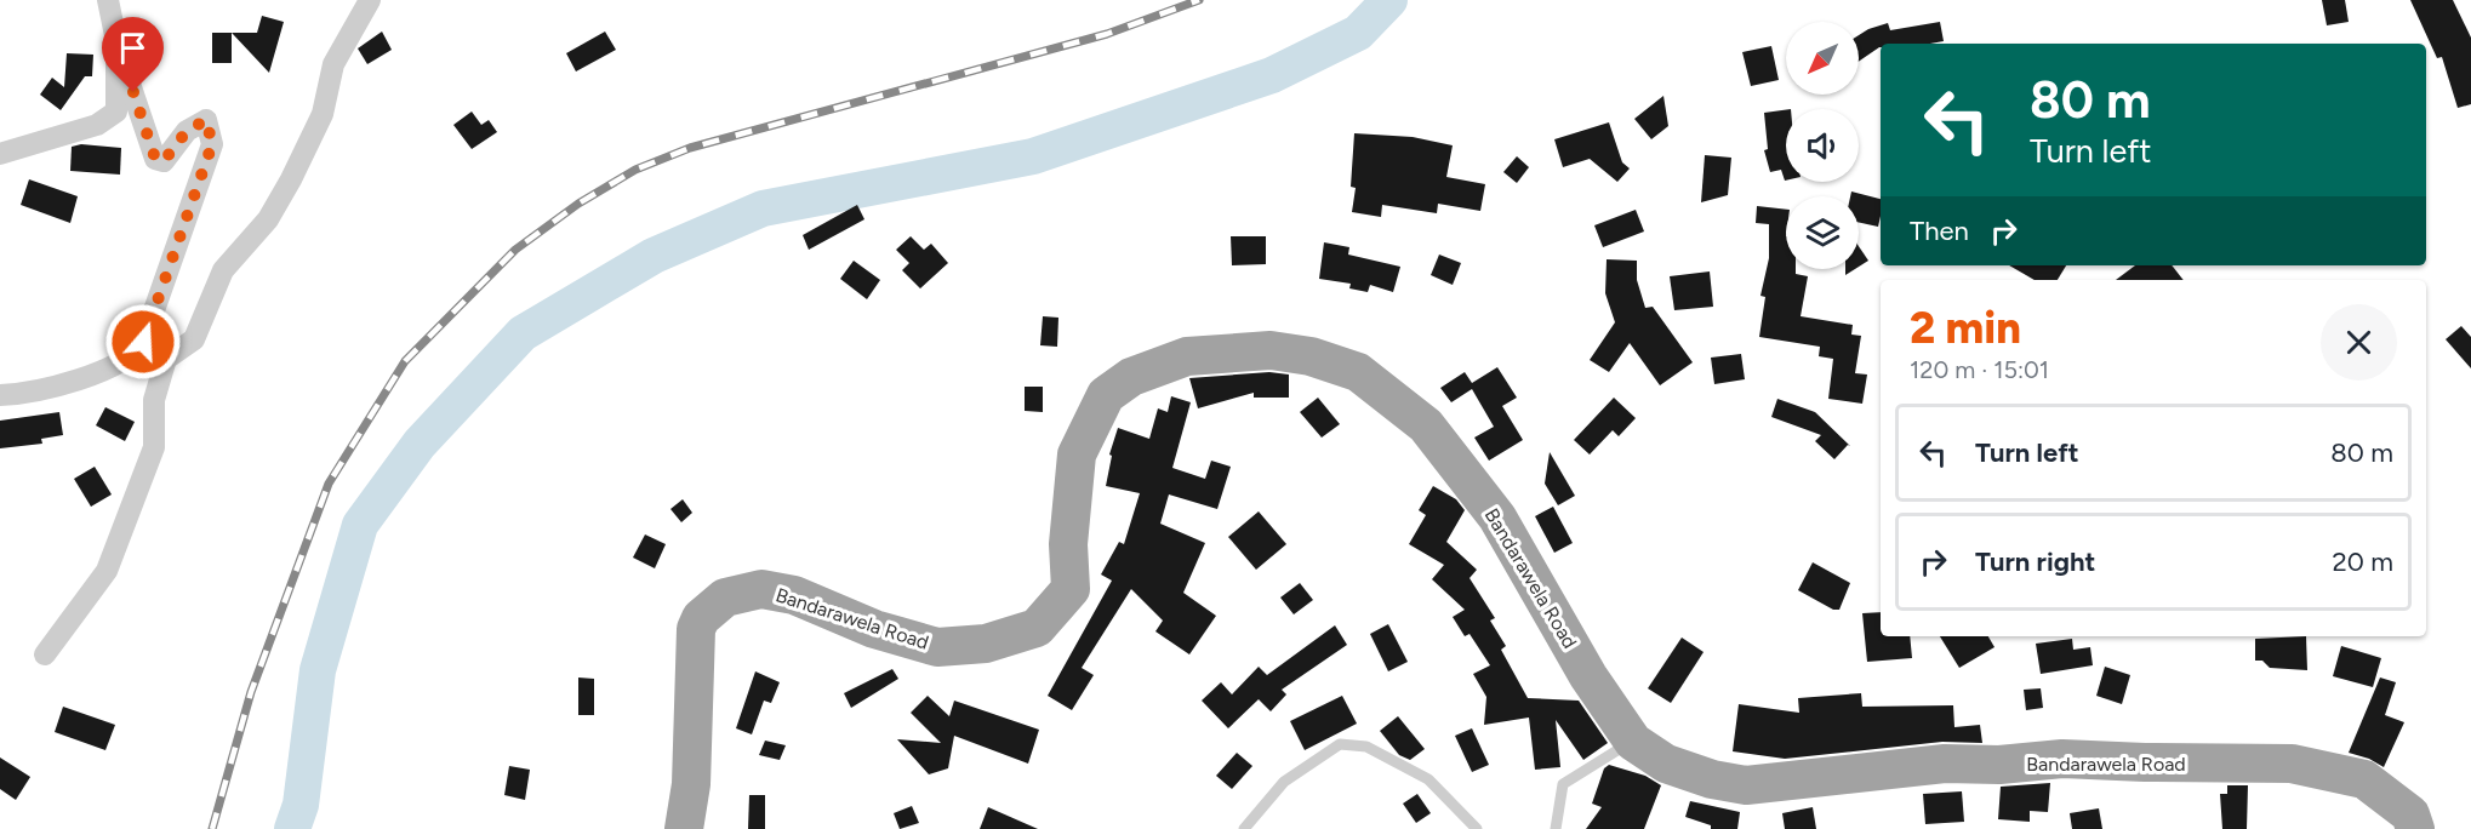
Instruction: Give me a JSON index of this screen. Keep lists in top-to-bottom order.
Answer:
{
  "streets": {
    "highway": ["Bandarawela Road"]
  },
  "north": "bottom left",
  "page": {
    "turn": ["80 m", "Turn left"],
    "then": "Then",
    "heading": ["2 min", "120 m · 15:01"],
    "list": [
      {
        "name": "Turn left",
        "value": "80 m"
      },
      {
        "name": "Turn right",
        "value": "20 m"
      }
    ]
  }
}
